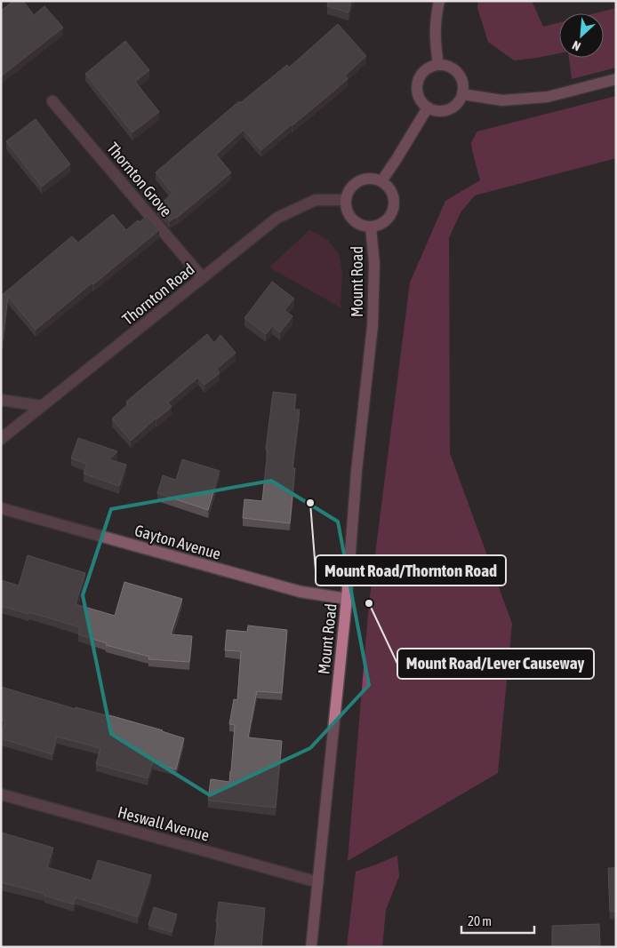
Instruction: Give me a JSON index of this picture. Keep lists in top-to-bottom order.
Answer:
{
  "streets": {
    "main road": ["Mount Road"],
    "street": [
      "Thornton Grove",
      "Thornton Road",
      "Gayton Avenue",
      "Heswall Avenue"
    ]
  },
  "crossings": [
    ["Thornton Grove", "Thornton Road"],
    ["Mount Road", "Thornton Road"],
    ["Mount Road", "Gayton Avenue"],
    ["Mount Road", "Heswall Avenue"]
  ],
  "places": ["Mount Road/Thornton Road", "Mount Road/Lever Causeway"],
  "scale_bar": "20 m",
  "north": "bottom left"
}
